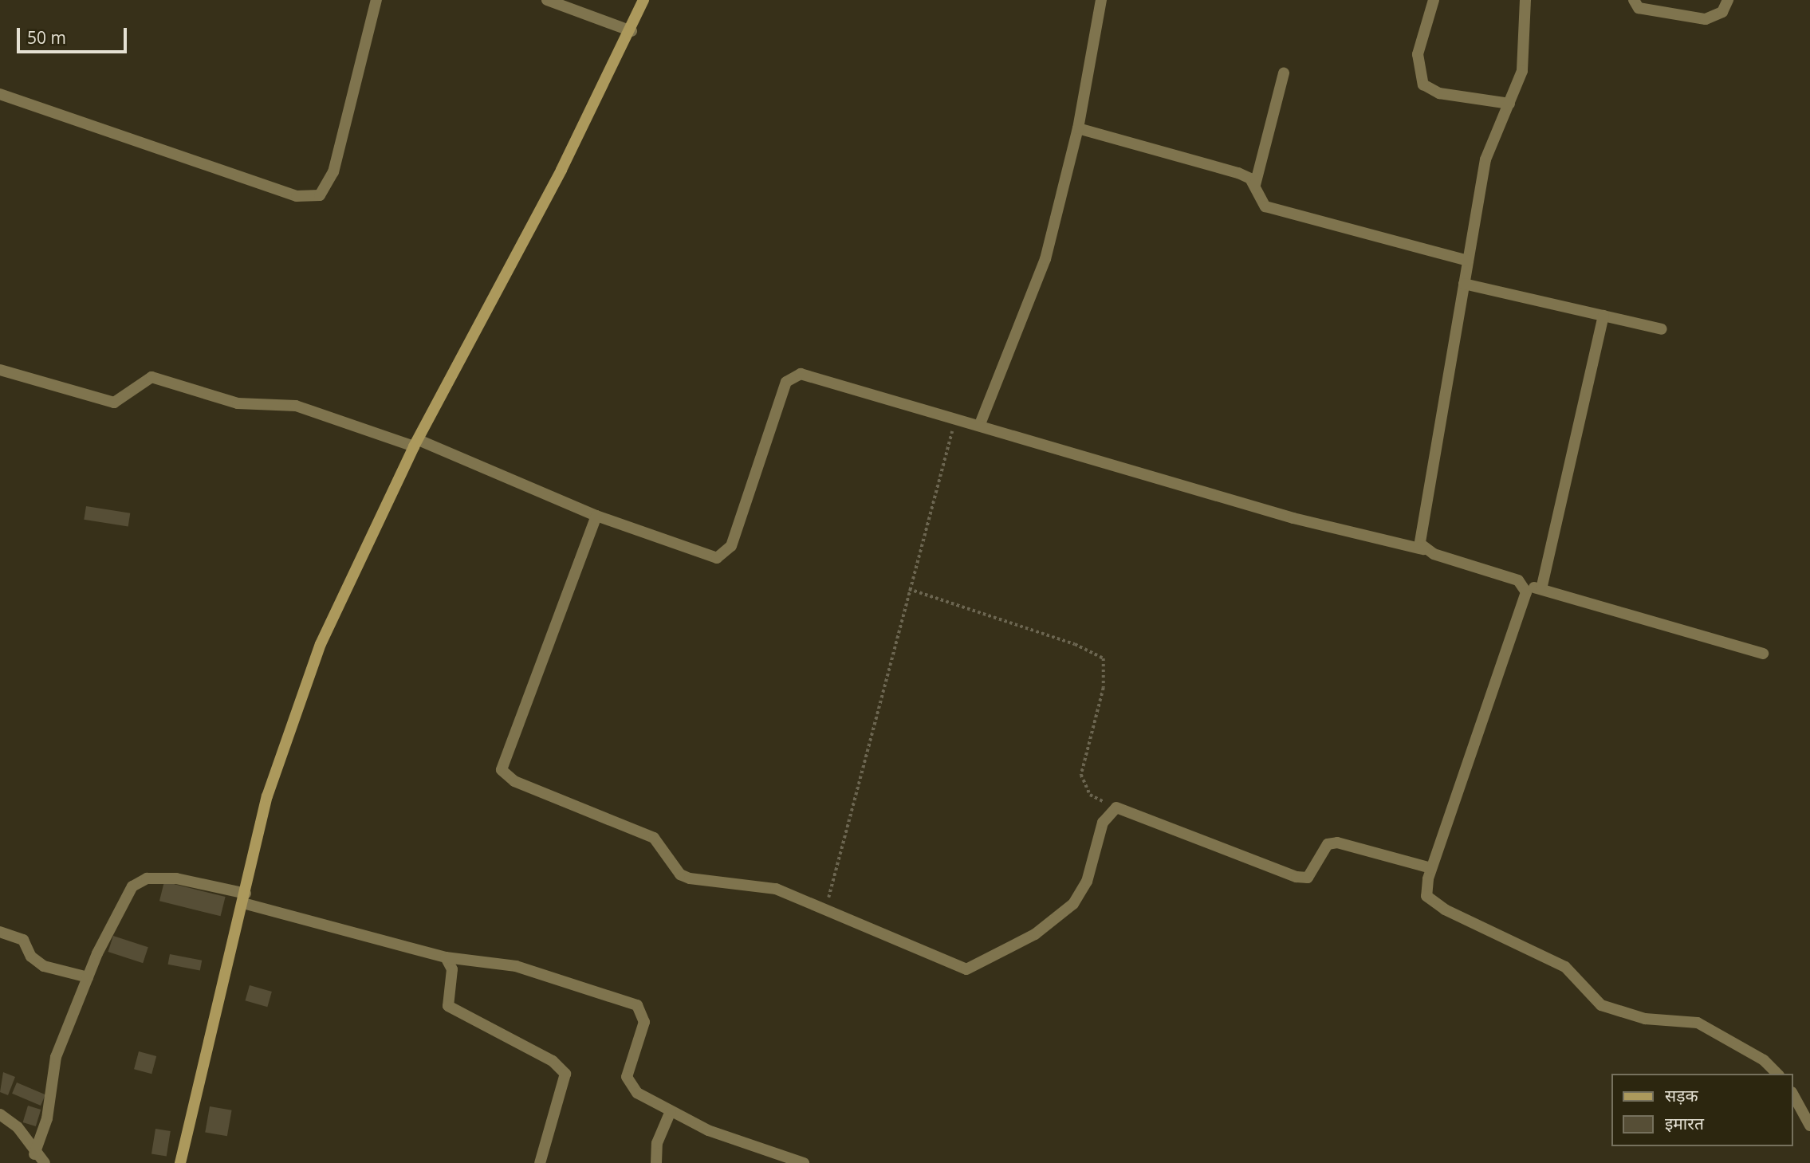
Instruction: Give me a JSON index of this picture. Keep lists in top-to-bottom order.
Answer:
{
  "legend": ["सड़क", "इमारत"],
  "scale_bar": "50 m"
}
